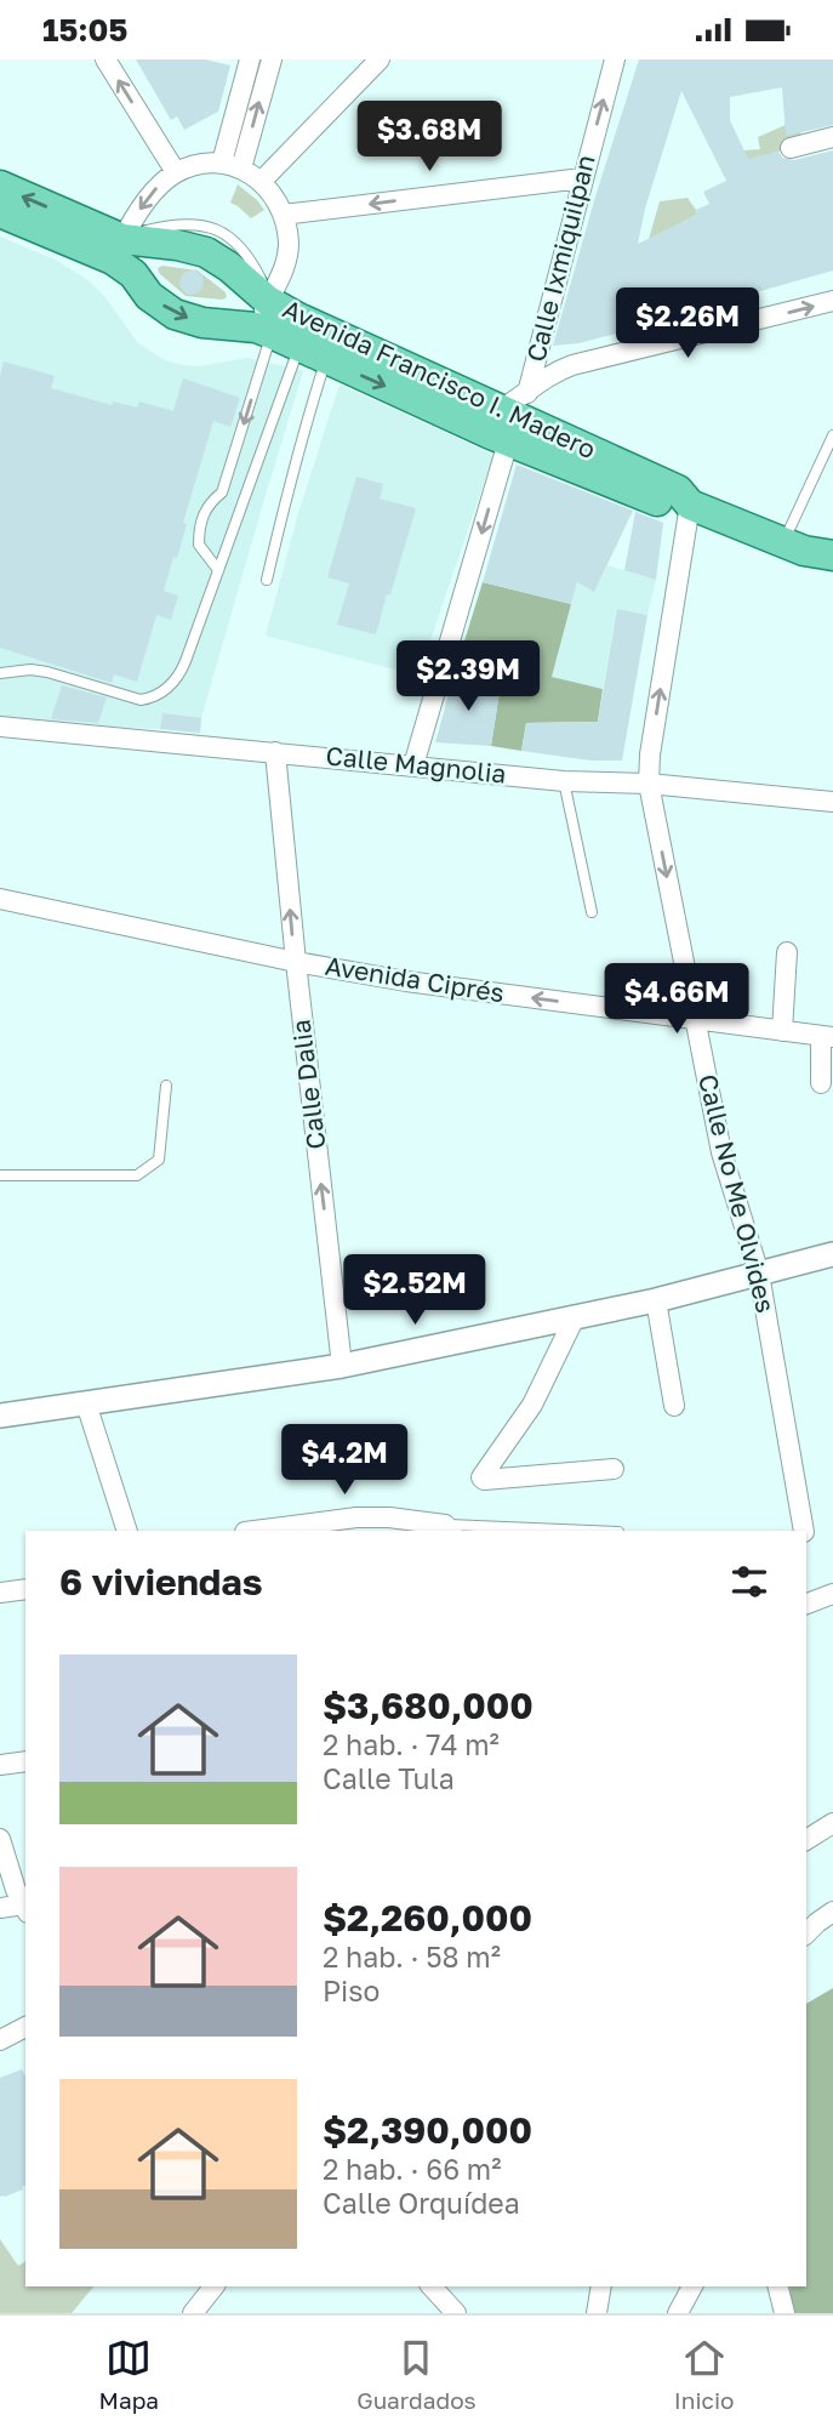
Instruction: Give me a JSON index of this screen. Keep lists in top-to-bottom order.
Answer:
{
  "streets": {
    "main road": ["Avenida Francisco I. Madero"],
    "street": [
      "Calle Ixmiquilpan",
      "Calle Magnolia",
      "Avenida Ciprés",
      "Calle Dalia",
      "Calle No Me Olvides"
    ]
  },
  "crossings": [
    ["Calle Ixmiquilpan", "Avenida Francisco I. Madero"],
    ["Avenida Francisco I. Madero", "Calle No Me Olvides"],
    ["Calle Magnolia", "Calle Dalia"],
    ["Calle Magnolia", "Calle No Me Olvides"],
    ["Avenida Ciprés", "Calle Dalia"],
    ["Avenida Ciprés", "Calle No Me Olvides"]
  ],
  "one_way": ["Avenida Ciprés", "Calle Dalia"],
  "page": {
    "status": "15:05",
    "price": [
      "$3.68M",
      "$2.26M",
      "$2.39M",
      "$4.66M",
      "$2.52M",
      "$4.2M"
    ],
    "heading": "6 viviendas",
    "list": [
      {
        "name": "$3,680,000",
        "note": "2 hab. · 74 m² · Calle Tula"
      },
      {
        "name": "$2,260,000",
        "note": "2 hab. · 58 m² · Piso"
      },
      {
        "name": "$2,390,000",
        "note": "2 hab. · 66 m² · Calle Orquídea"
      }
    ],
    "tabs": ["Mapa", "Guardados", "Inicio"]
  }
}
